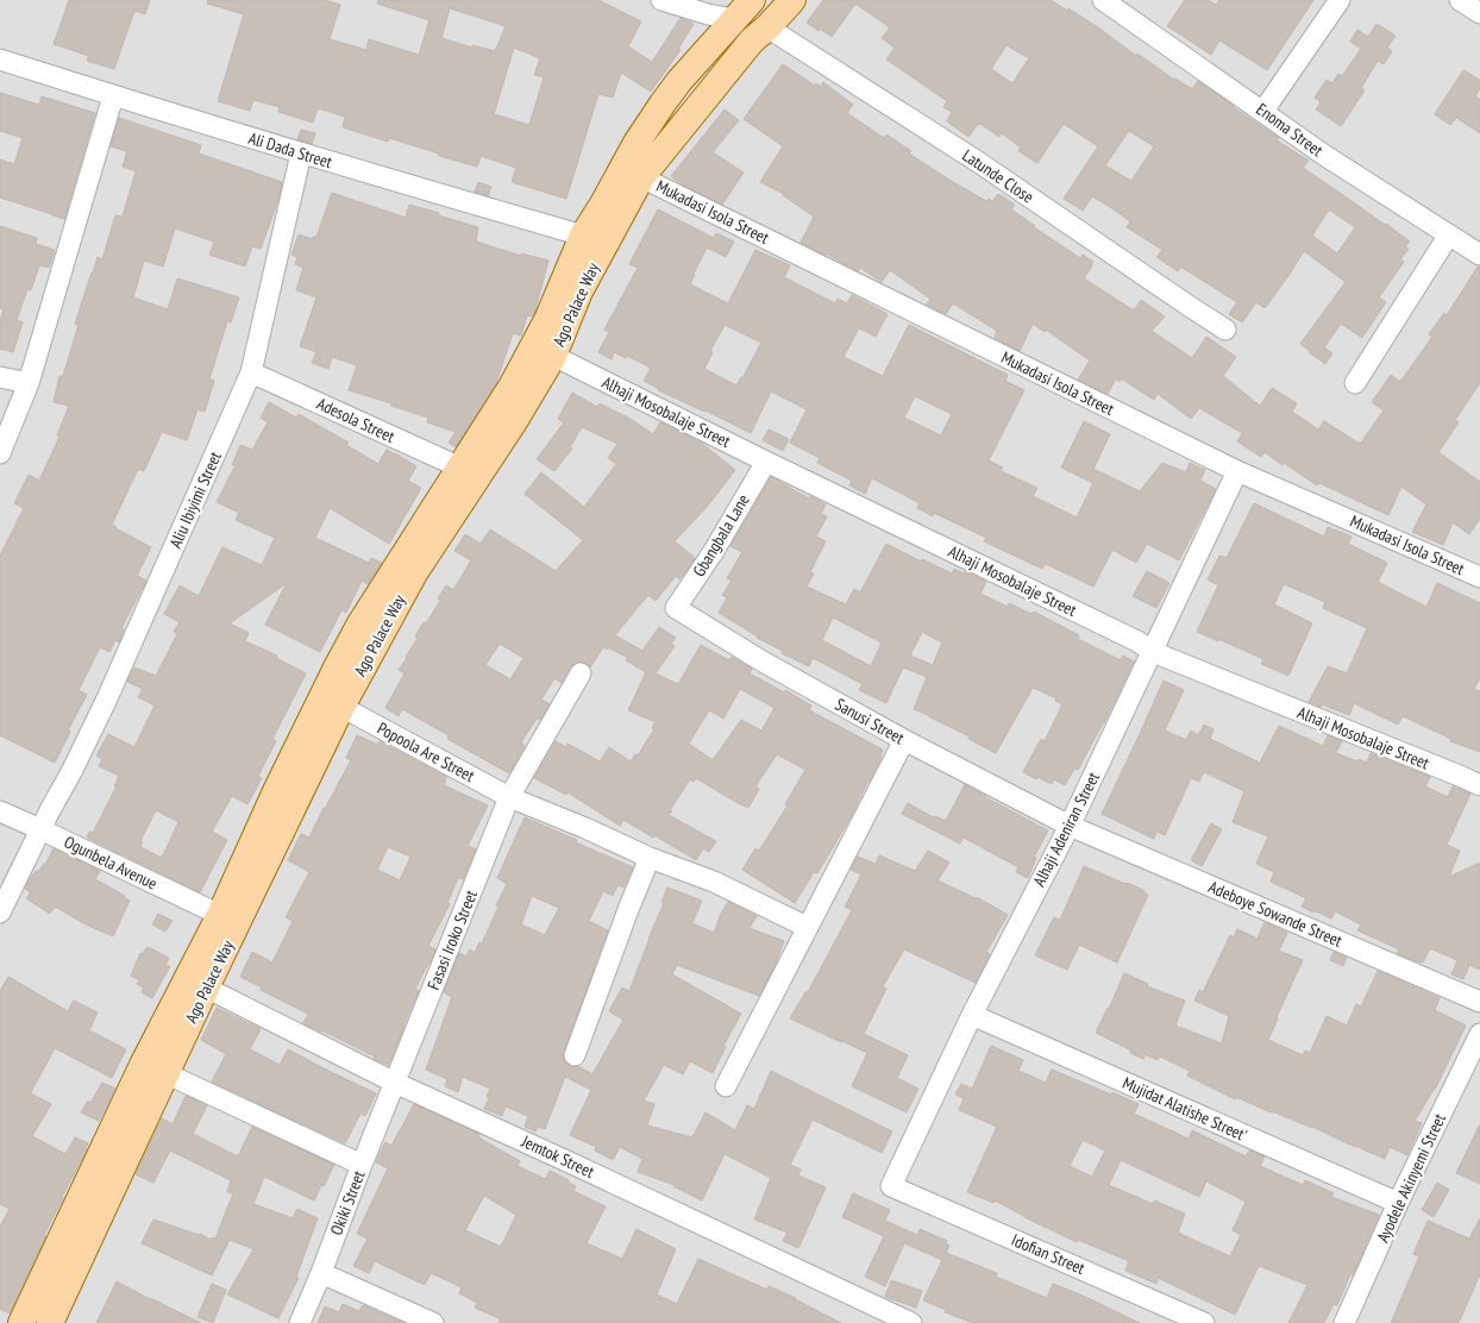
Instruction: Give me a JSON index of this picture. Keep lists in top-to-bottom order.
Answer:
{
  "streets": {
    "main road": ["Ago Palace Way"],
    "street": [
      "Enoma Street",
      "Ali Dada Street",
      "Latunde Close",
      "Mukadasi Isola Street",
      "Alhaji Mosobalaje Street",
      "Adesola Street",
      "Aliu Ibiyimi Street",
      "Gbangbala Lane",
      "Sanusi Street",
      "Popoola Are Street",
      "Alhaji Adeniran Street",
      "Ogunbela Avenue",
      "Adeboye Sowande Street",
      "Fasasi Iroko Street",
      "Mujidat Alatishe Street'",
      "Jemtok Street",
      "Ayodele Akinyemi Street",
      "Okiki Street",
      "Idofian Street"
    ]
  },
  "crossings": [
    ["Ali Dada Street", "Ago Palace Way"],
    ["Ali Dada Street", "Aliu Ibiyimi Street"],
    ["Latunde Close", "Ago Palace Way"],
    ["Mukadasi Isola Street", "Ago Palace Way"],
    ["Mukadasi Isola Street", "Alhaji Adeniran Street"],
    ["Ago Palace Way", "Alhaji Mosobalaje Street"],
    ["Ago Palace Way", "Adesola Street"],
    ["Ago Palace Way", "Popoola Are Street"],
    ["Ago Palace Way", "Ogunbela Avenue"],
    ["Ago Palace Way", "Jemtok Street"],
    ["Alhaji Mosobalaje Street", "Gbangbala Lane"],
    ["Alhaji Mosobalaje Street", "Alhaji Adeniran Street"],
    ["Adesola Street", "Aliu Ibiyimi Street"],
    ["Aliu Ibiyimi Street", "Ogunbela Avenue"],
    ["Gbangbala Lane", "Sanusi Street"],
    ["Sanusi Street", "Alhaji Adeniran Street"],
    ["Sanusi Street", "Adeboye Sowande Street"],
    ["Popoola Are Street", "Fasasi Iroko Street"],
    ["Alhaji Adeniran Street", "Adeboye Sowande Street"],
    ["Alhaji Adeniran Street", "Mujidat Alatishe Street'"],
    ["Alhaji Adeniran Street", "Idofian Street"],
    ["Fasasi Iroko Street", "Jemtok Street"],
    ["Fasasi Iroko Street", "Okiki Street"],
    ["Mujidat Alatishe Street'", "Ayodele Akinyemi Street"],
    ["Jemtok Street", "Okiki Street"]
  ]
}
